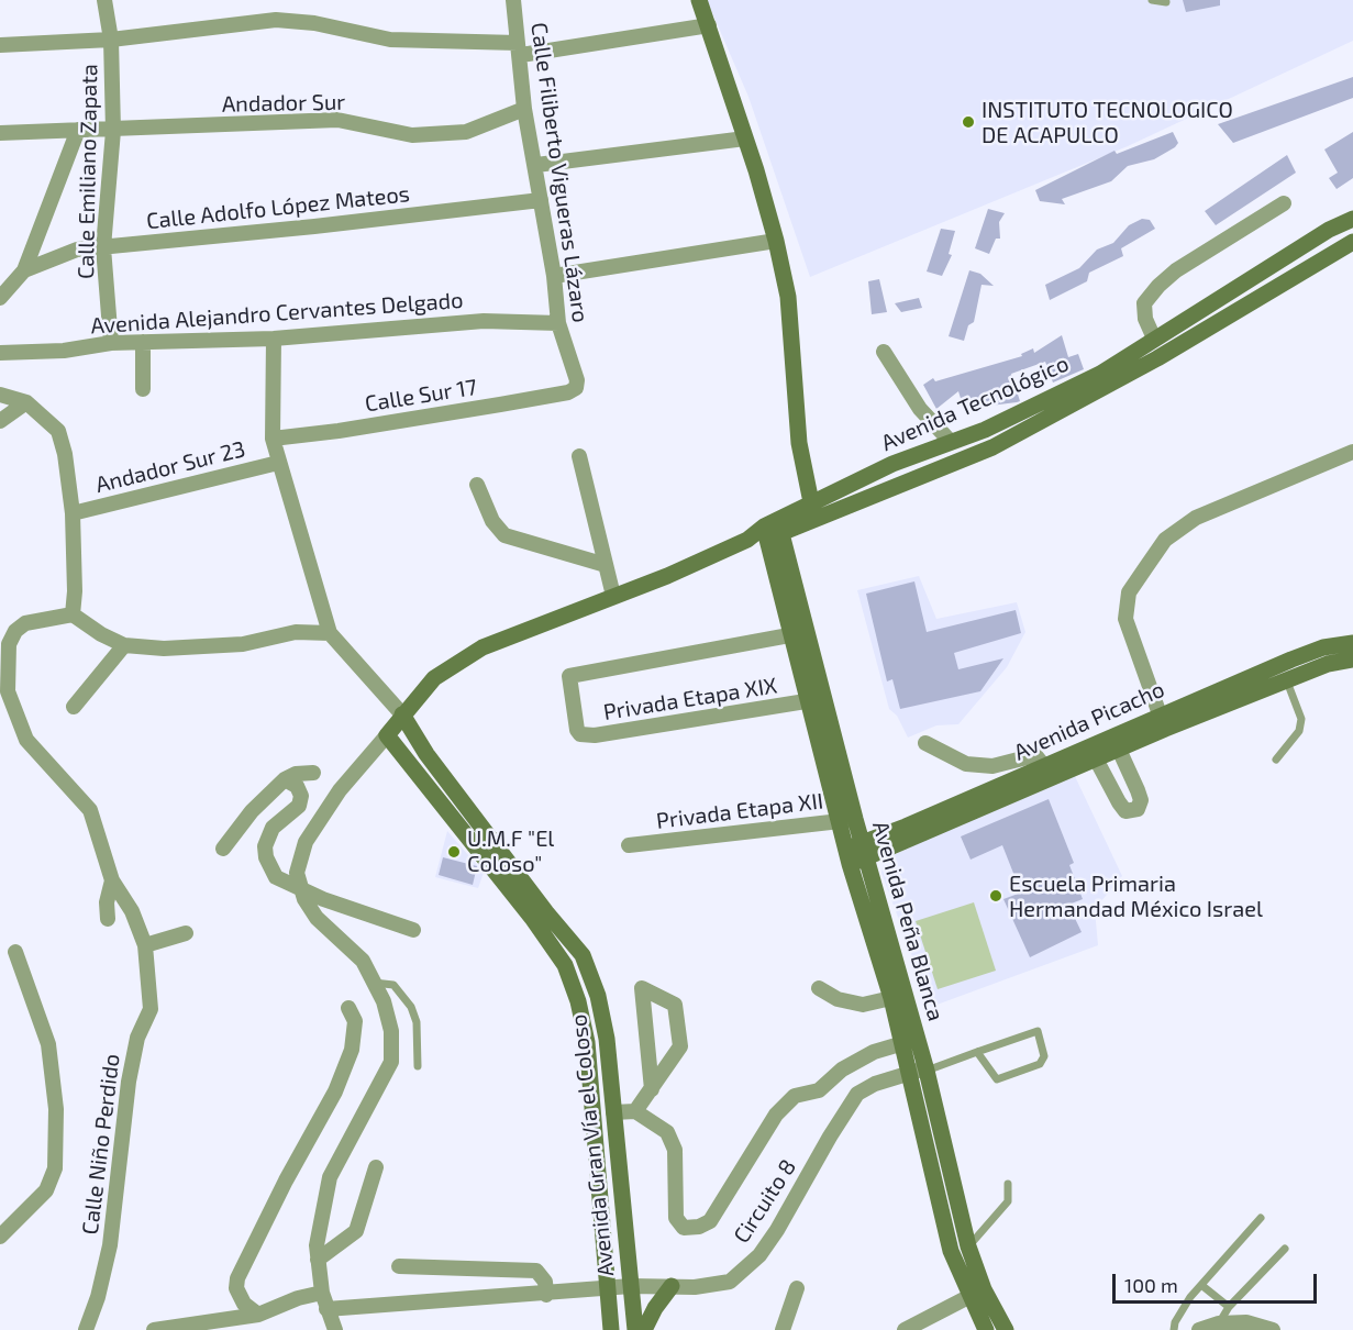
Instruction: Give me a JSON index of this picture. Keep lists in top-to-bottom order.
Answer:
{
  "streets": {
    "main road": [
      "Avenida Tecnológico",
      "Avenida Picacho",
      "Avenida Peña Blanca",
      "Avenida Gran Vía el Coloso"
    ],
    "street": [
      "Andador Sur",
      "Calle Emiliano Zapata",
      "Calle Filiberto Vigueras Lázaro",
      "Calle Adolfo López Mateos",
      "Avenida Alejandro Cervantes Delgado",
      "Calle Sur 17",
      "Andador Sur 23",
      "Privada Etapa XIX",
      "Privada Etapa XII",
      "Calle Niño Perdido",
      "Circuito 8"
    ]
  },
  "crossings": [
    ["Andador Sur", "Calle Emiliano Zapata"],
    ["Andador Sur", "Calle Filiberto Vigueras Lázaro"],
    ["Calle Emiliano Zapata", "Calle Adolfo López Mateos"],
    ["Calle Emiliano Zapata", "Avenida Alejandro Cervantes Delgado"],
    ["Calle Filiberto Vigueras Lázaro", "Calle Adolfo López Mateos"],
    ["Calle Filiberto Vigueras Lázaro", "Avenida Alejandro Cervantes Delgado"],
    ["Calle Filiberto Vigueras Lázaro", "Calle Sur 17"],
    ["Avenida Alejandro Cervantes Delgado", "Avenida Gran Vía el Coloso"],
    ["Calle Sur 17", "Avenida Gran Vía el Coloso"],
    ["Avenida Tecnológico", "Avenida Peña Blanca"],
    ["Avenida Tecnológico", "Avenida Gran Vía el Coloso"],
    ["Andador Sur 23", "Avenida Gran Vía el Coloso"],
    ["Privada Etapa XIX", "Avenida Peña Blanca"],
    ["Avenida Picacho", "Avenida Peña Blanca"],
    ["Privada Etapa XII", "Avenida Peña Blanca"],
    ["Avenida Peña Blanca", "Circuito 8"],
    ["Avenida Gran Vía el Coloso", "Circuito 8"]
  ],
  "places": ["INSTITUTO TECNOLOGICO DE ACAPULCO", "U.M.F \"El Coloso\"", "Escuela Primaria Hermandad México Israel"],
  "scale_bar": "100 m"
}
